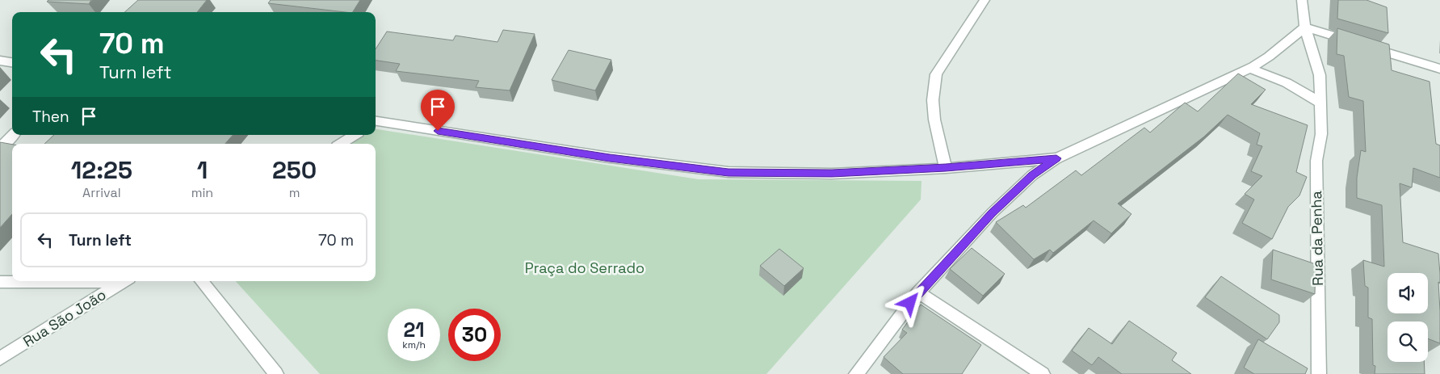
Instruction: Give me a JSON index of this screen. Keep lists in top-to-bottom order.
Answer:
{
  "streets": {
    "street": ["Rua da Penha", "Rua São João"]
  },
  "parks": ["Praça do Serrado"],
  "page": {
    "turn": ["70 m", "Turn left"],
    "then": "Then",
    "eta": [
      "12:25",
      "Arrival",
      "1",
      "min",
      "250",
      "m"
    ],
    "list": [
      {
        "name": "Turn left",
        "value": "70 m"
      }
    ],
    "speed": "21 km/h",
    "limit": "30"
  }
}
